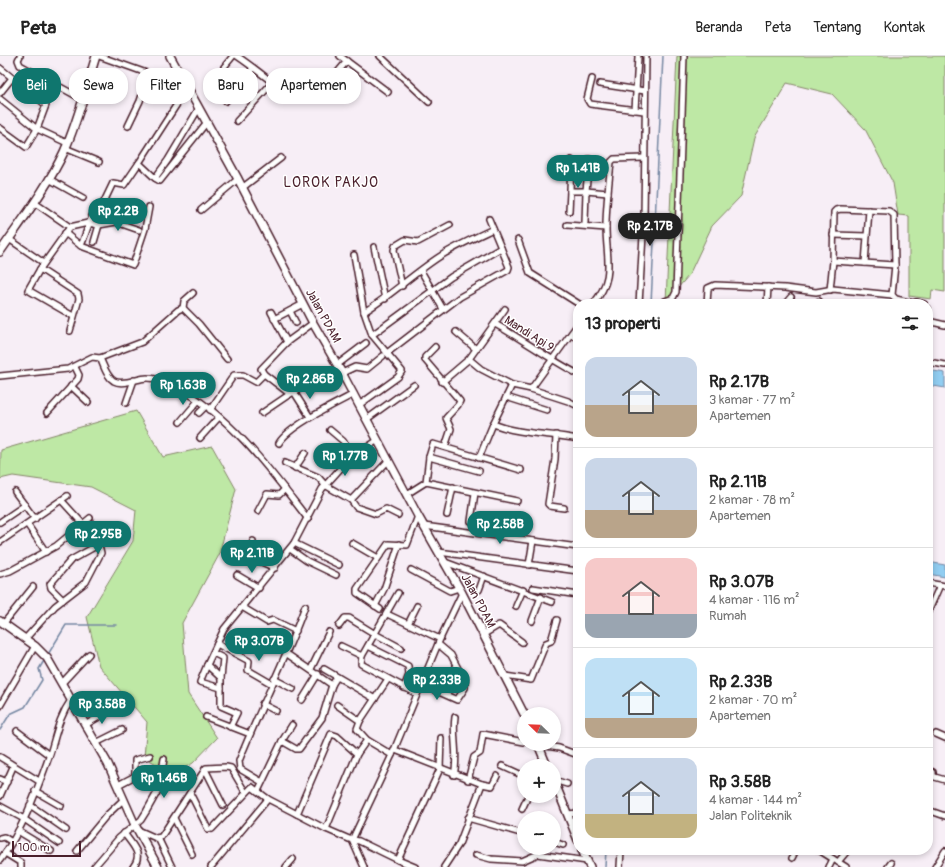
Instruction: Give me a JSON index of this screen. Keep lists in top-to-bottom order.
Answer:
{
  "streets": {
    "street": ["Jalan PDAM", "Mandi Api 9"]
  },
  "districts": ["LOROK PAKJO"],
  "scale_bar": "100 m",
  "north": "top left",
  "page": {
    "header": "Peta",
    "nav": [
      "Beranda",
      "Peta",
      "Tentang",
      "Kontak"
    ],
    "chip": [
      "Beli",
      "Sewa",
      "Filter",
      "Baru",
      "Apartemen"
    ],
    "price": [
      "Rp 1.41B",
      "Rp 2.2B",
      "Rp 2.17B",
      "Rp 2.86B",
      "Rp 1.63B",
      "Rp 1.77B",
      "Rp 2.58B",
      "Rp 2.95B",
      "Rp 2.11B",
      "Rp 3.07B",
      "Rp 2.33B",
      "Rp 3.58B",
      "Rp 1.46B"
    ],
    "heading": "13 properti",
    "list": [
      {
        "name": "Rp 2.17B",
        "note": "3 kamar · 77 m² · Apartemen"
      },
      {
        "name": "Rp 2.11B",
        "note": "2 kamar · 78 m² · Apartemen"
      },
      {
        "name": "Rp 3.07B",
        "note": "4 kamar · 116 m² · Rumah"
      },
      {
        "name": "Rp 2.33B",
        "note": "2 kamar · 70 m² · Apartemen"
      },
      {
        "name": "Rp 3.58B",
        "note": "4 kamar · 144 m² · Jalan Politeknik"
      }
    ],
    "map_buttons": ["+", "−"],
    "scale": "100 m"
  }
}
